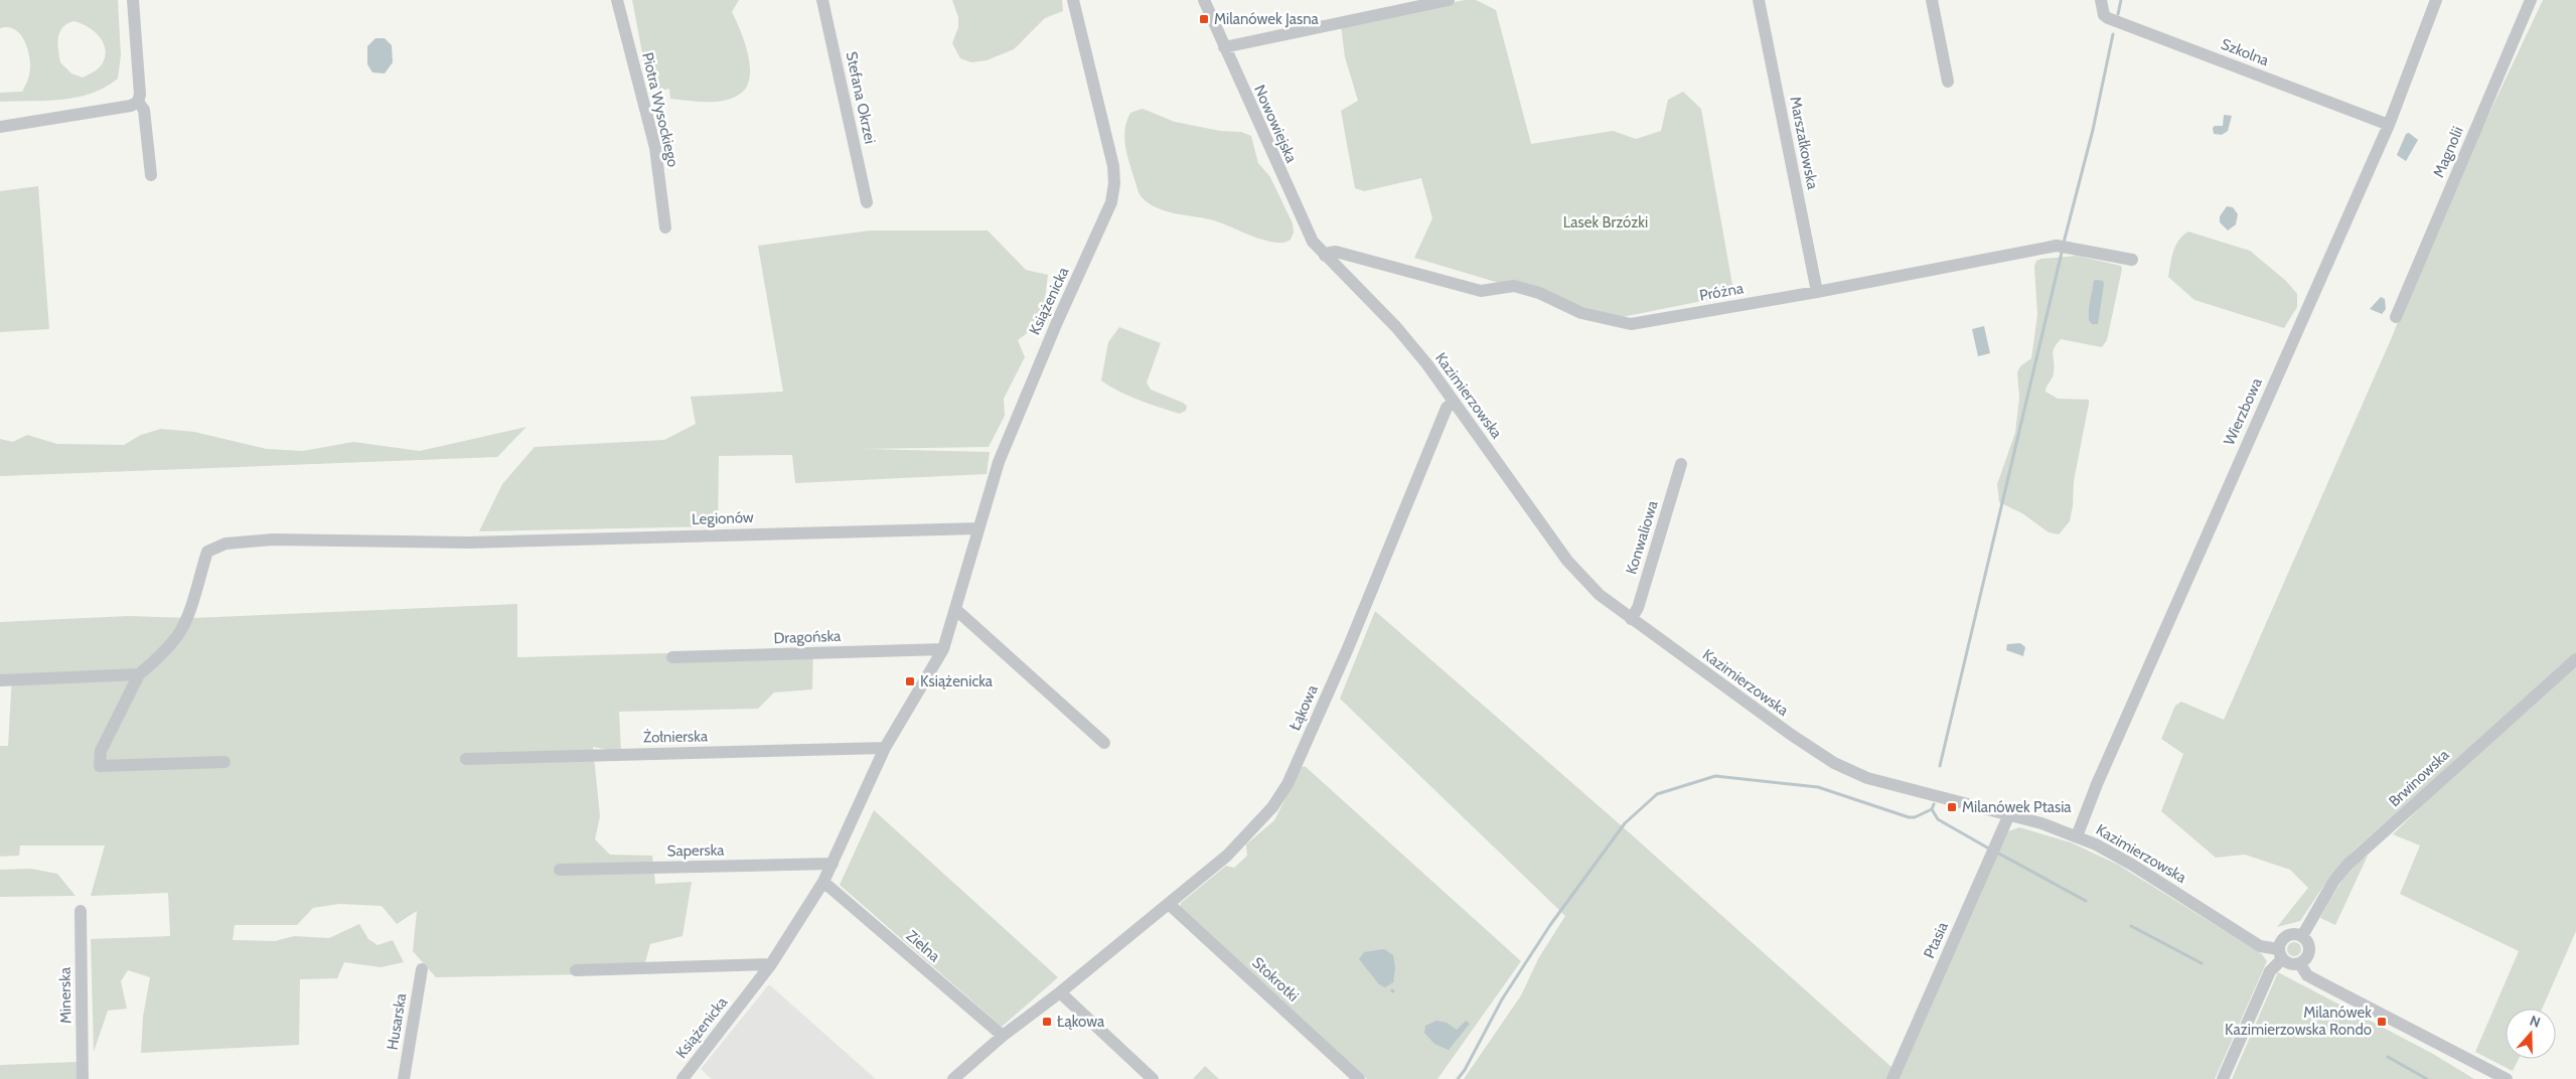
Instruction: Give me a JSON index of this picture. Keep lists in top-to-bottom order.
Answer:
{
  "streets": {
    "street": [
      "Szkolna",
      "Stefana Okrzei",
      "Piotra Wysockiego",
      "Nowowiejska",
      "Marszałkowska",
      "Magnolii",
      "Próżna",
      "Książenicka",
      "Kazimierzowska",
      "Wierzbowa",
      "Legionów",
      "Konwaliowa",
      "Dragońska",
      "Łąkowa",
      "Żołnierska",
      "Brwinowska",
      "Saperska",
      "Ptasia",
      "Zielna",
      "Stokrotki",
      "Minerska",
      "Husarska"
    ]
  },
  "crossings": [
    ["Szkolna", "Wierzbowa"],
    ["Nowowiejska", "Próżna"],
    ["Nowowiejska", "Kazimierzowska"],
    ["Marszałkowska", "Próżna"],
    ["Próżna", "Kazimierzowska"],
    ["Książenicka", "Legionów"],
    ["Książenicka", "Dragońska"],
    ["Książenicka", "Żołnierska"],
    ["Książenicka", "Saperska"],
    ["Książenicka", "Zielna"],
    ["Kazimierzowska", "Wierzbowa"],
    ["Kazimierzowska", "Konwaliowa"],
    ["Kazimierzowska", "Łąkowa"],
    ["Kazimierzowska", "Brwinowska"],
    ["Kazimierzowska", "Ptasia"],
    ["Łąkowa", "Zielna"],
    ["Łąkowa", "Stokrotki"]
  ],
  "parks": ["Lasek Brzózki"],
  "places": {
    "transit": [
      "Milanówek Jasna",
      "Książenicka",
      "Milanówek Ptasia",
      "Łąkowa",
      "Milanówek Kazimierzowska Rondo"
    ]
  },
  "north": "top"
}
